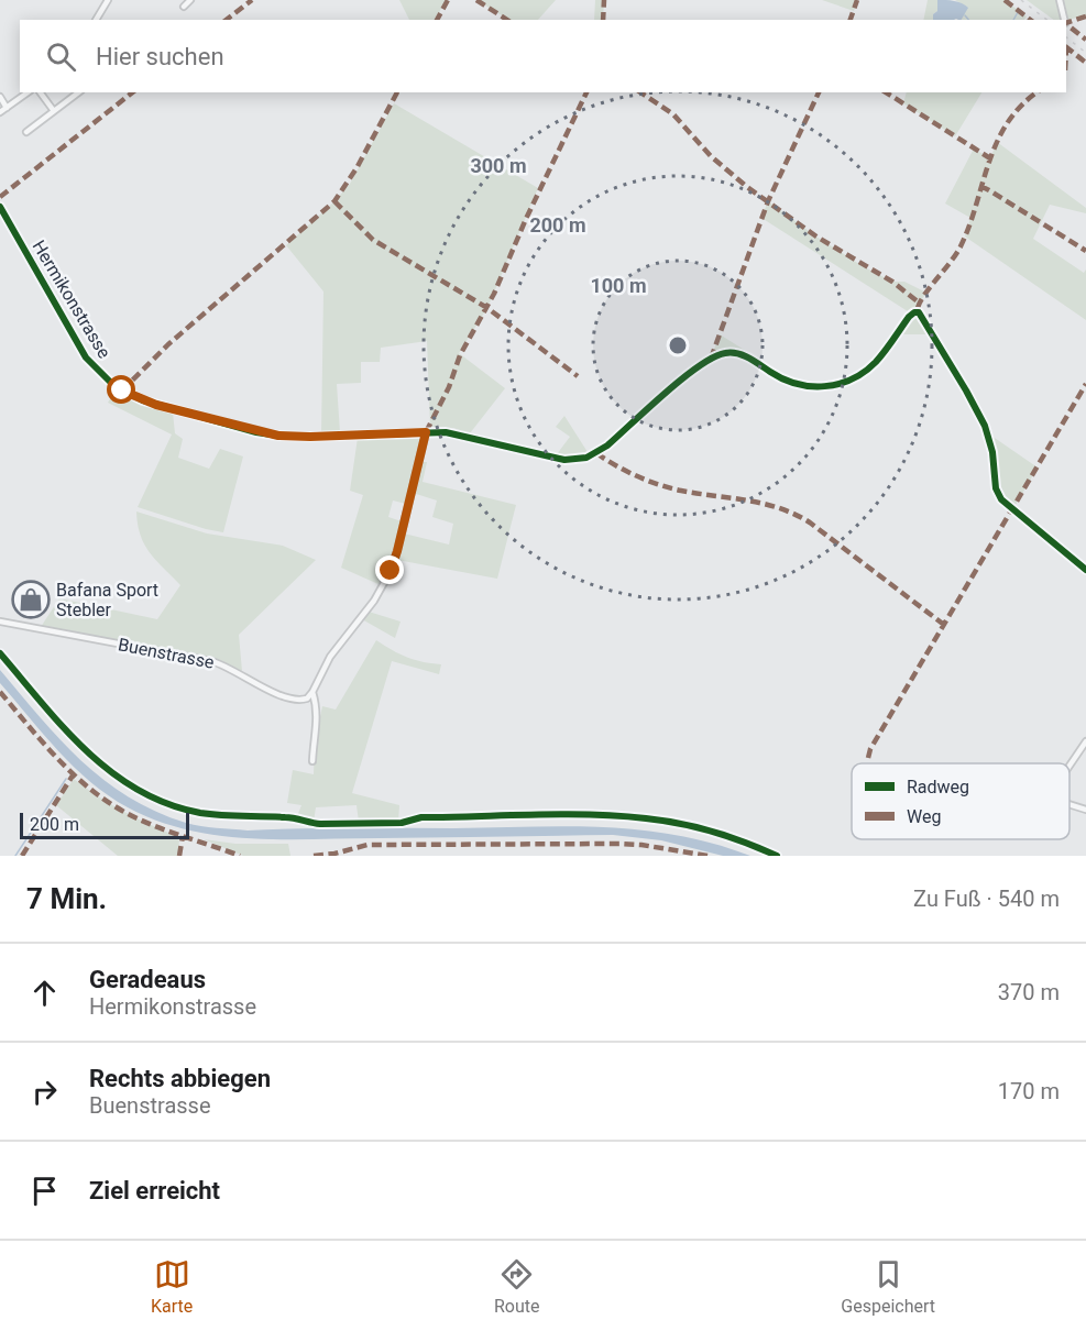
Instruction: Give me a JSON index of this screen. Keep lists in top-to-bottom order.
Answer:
{
  "streets": {
    "street": ["Hermikonstrasse", "Buenstrasse"]
  },
  "places": {
    "shop": ["Bafana Sport Stebler"]
  },
  "legend": ["Radweg", "Weg"],
  "scale_bar": "200 m",
  "page": {
    "search": "Hier suchen",
    "scale": "200 m",
    "heading": ["7 Min.", "Zu Fuß · 540 m"],
    "list": [
      ["Geradeaus", "Hermikonstrasse", "370 m"],
      ["Rechts abbiegen", "Buenstrasse", "170 m"],
      "Ziel erreicht"
    ],
    "nav": ["Karte", "Route", "Gespeichert"]
  },
  "rings": ["300 m", "200 m", "100 m"]
}
